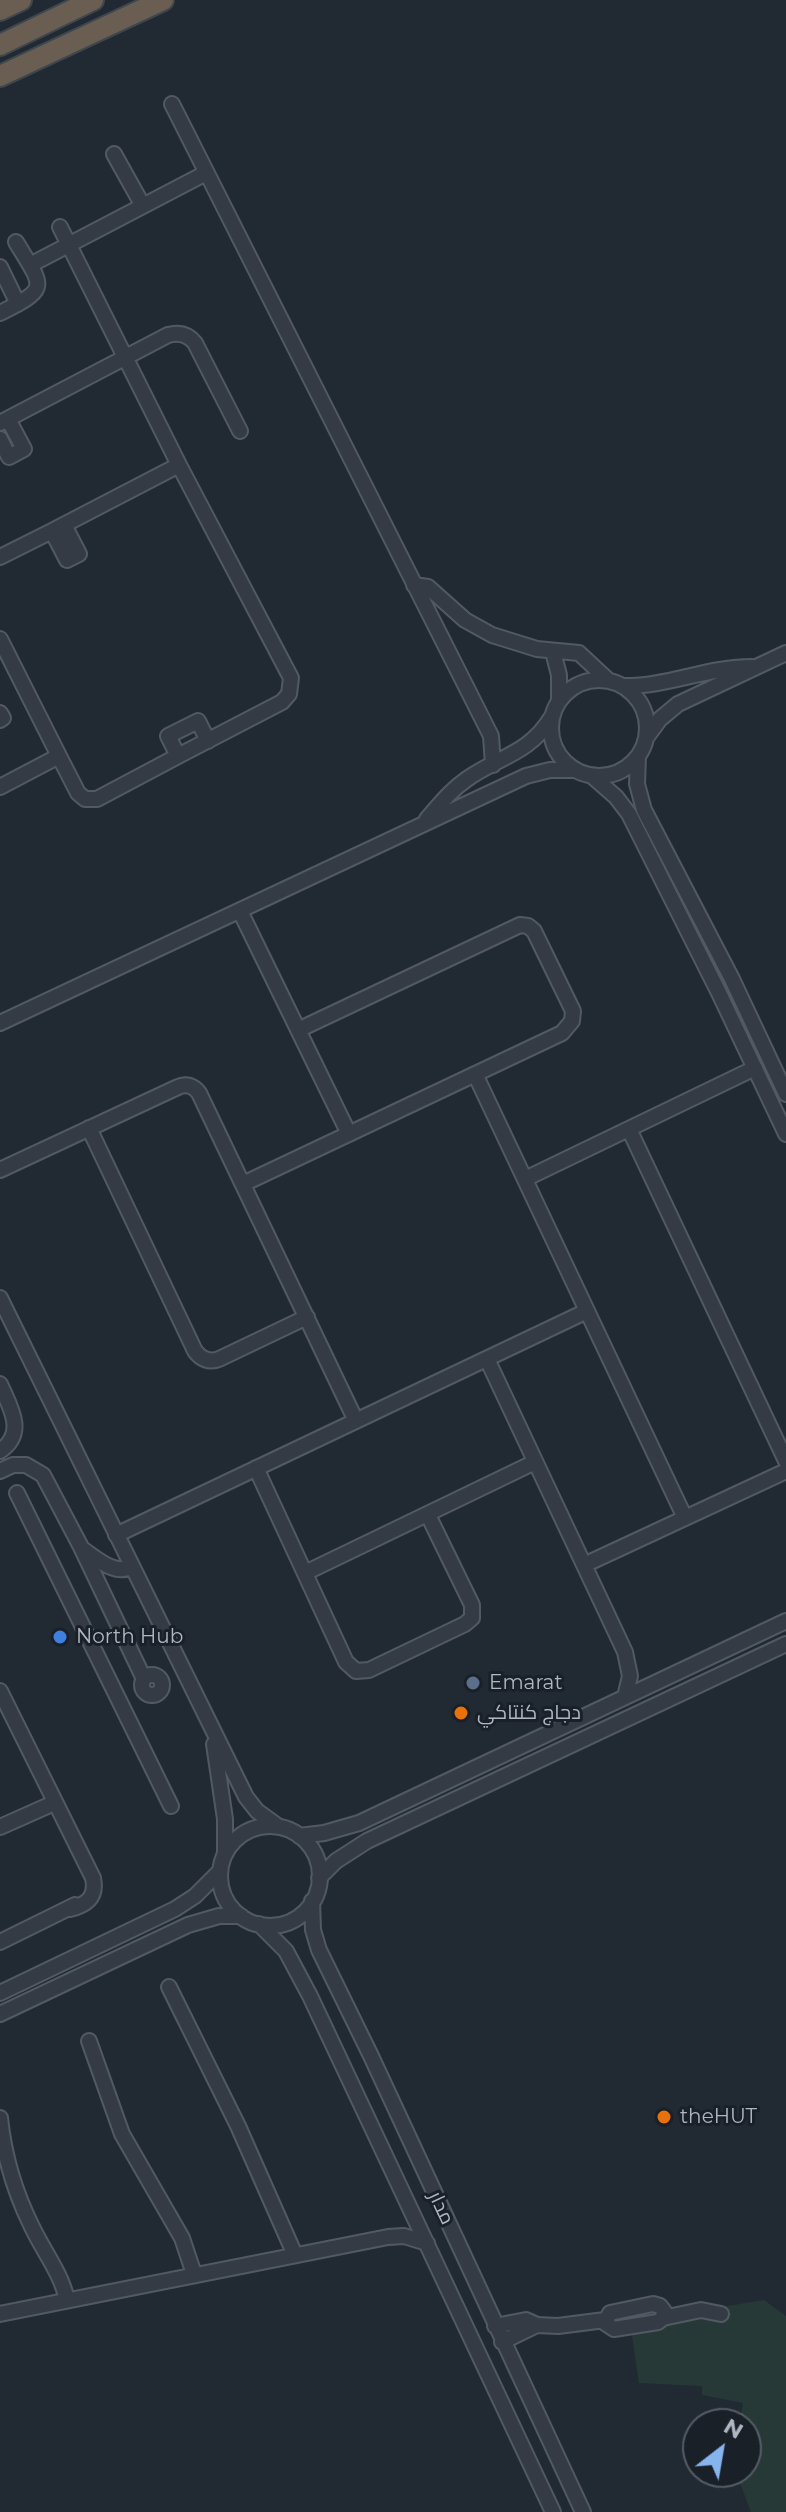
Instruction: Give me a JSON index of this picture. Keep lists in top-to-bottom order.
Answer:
{
  "streets": {
    "street": ["مدار"]
  },
  "places": [
    "North Hub",
    "Emarat",
    "دجاج كنتاكي",
    "theHUT"
  ],
  "north": "top right"
}
